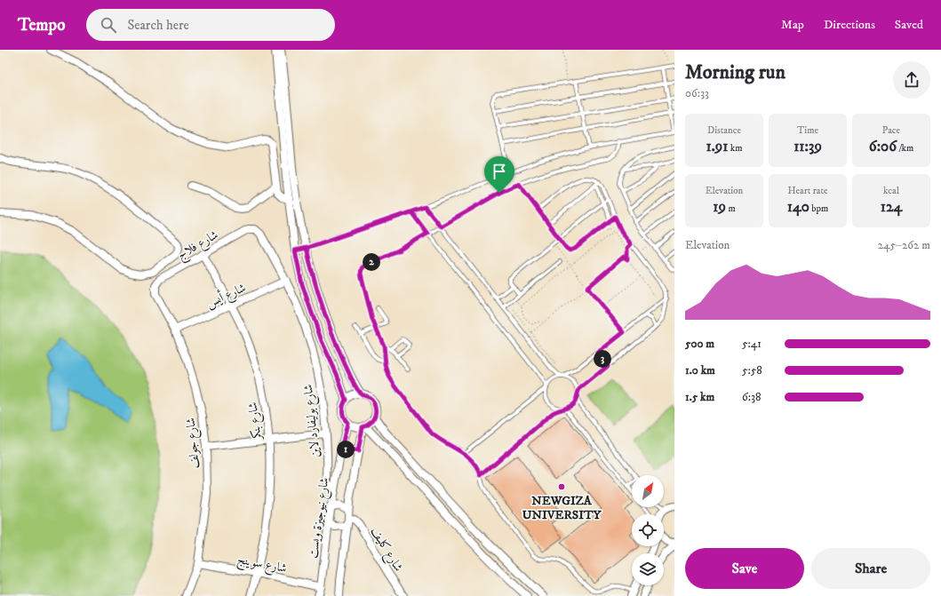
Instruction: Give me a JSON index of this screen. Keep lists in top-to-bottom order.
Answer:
{
  "streets": {
    "street": [
      "شارع فلاج",
      "شارع أيس",
      "شارع بنكر",
      "شارع بوليفارد لاين",
      "شارع جولف",
      "شارع نيوجيزة ويست",
      "شارع كليف",
      "شارع سوينج"
    ]
  },
  "crossings": [
    ["شارع فلاج", "شارع بنكر"],
    ["شارع فلاج", "شارع بوليفارد لاين"],
    ["شارع فلاج", "شارع جولف"],
    ["شارع أيس", "شارع بنكر"],
    ["شارع أيس", "شارع بوليفارد لاين"],
    ["شارع أيس", "شارع جولف"],
    ["شارع بنكر", "شارع سوينج"],
    ["شارع بوليفارد لاين", "شارع نيوجيزة ويست"],
    ["شارع جولف", "شارع سوينج"],
    ["شارع نيوجيزة ويست", "شارع كليف"],
    ["شارع نيوجيزة ويست", "شارع سوينج"]
  ],
  "places": ["NEWGIZA UNIVERSITY"],
  "north": "top right",
  "page": {
    "header": "Tempo",
    "search": "Search here",
    "nav": ["Map", "Directions", "Saved"],
    "heading": ["Morning run", "06:33"],
    "stats": [
      ["Distance", "1.91 km"],
      ["Time", "11:39"],
      ["Pace", "6:06 /km"],
      ["Elevation", "19 m"],
      ["Heart rate", "140 bpm"],
      ["kcal", "124"]
    ],
    "chart": ["Elevation", "245–262 m"],
    "pins": ["2", "3", "1"],
    "list": [
      {
        "name": "500 m",
        "note": "5:41"
      },
      {
        "name": "1.0 km",
        "note": "5:58"
      },
      {
        "name": "1.5 km",
        "note": "6:38"
      }
    ],
    "buttons": ["Save", "Share"]
  }
}
